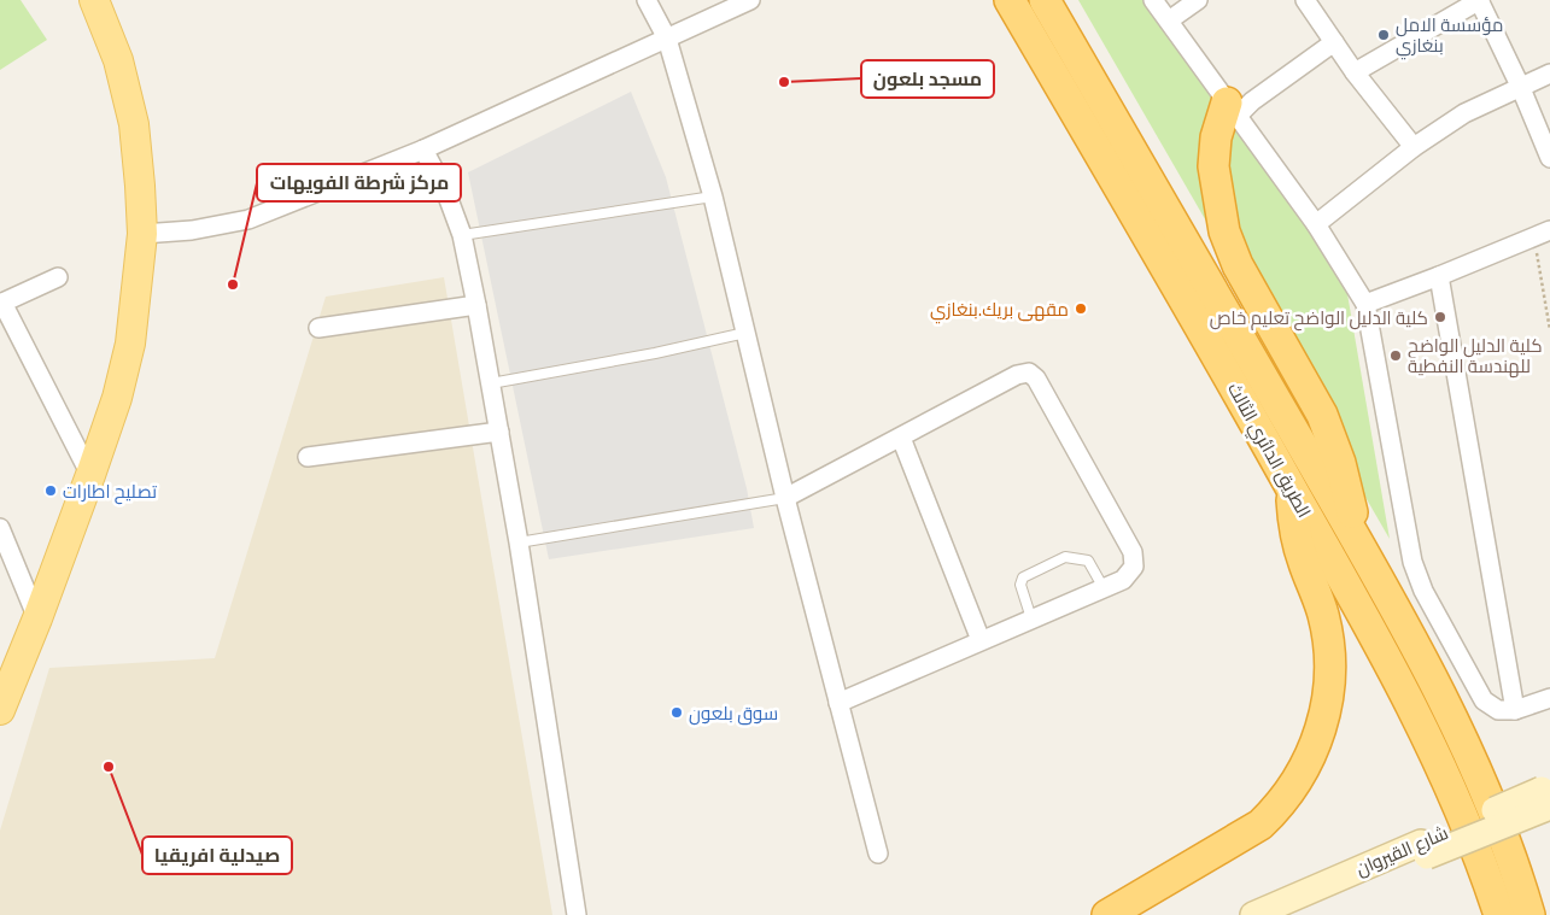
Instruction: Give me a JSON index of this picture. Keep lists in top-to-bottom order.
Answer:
{
  "streets": {
    "highway": ["الطريق الدائري الثالث"],
    "main road": ["شارع القيروان"]
  },
  "places": [
    "مؤسسة الامل بنغازي",
    "مسجد بلعون",
    "مركز شرطة الفويهات",
    "مقهى بريك.بنغازي",
    "كلية الدليل الواضح تعليم خاص",
    "كلية الدليل الواضح للهندسة النفطية",
    "تصليح اطارات",
    "سوق بلعون",
    "صيدلية افريقيا"
  ]
}
